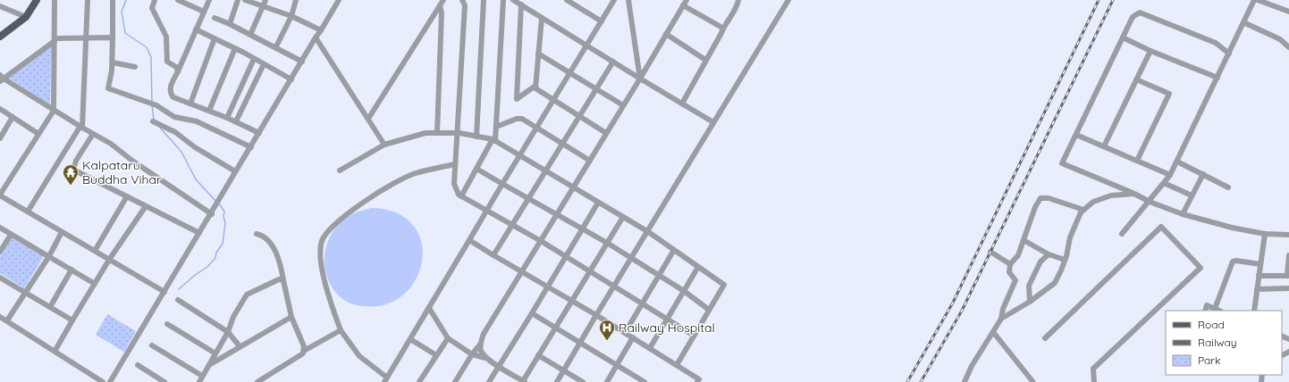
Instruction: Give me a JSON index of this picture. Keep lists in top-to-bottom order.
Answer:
{
  "places": {
    "temple": ["Kalpataru Buddha Vihar"],
    "hospital": ["Railway Hospital"]
  },
  "legend": ["Road", "Railway", "Park"]
}
